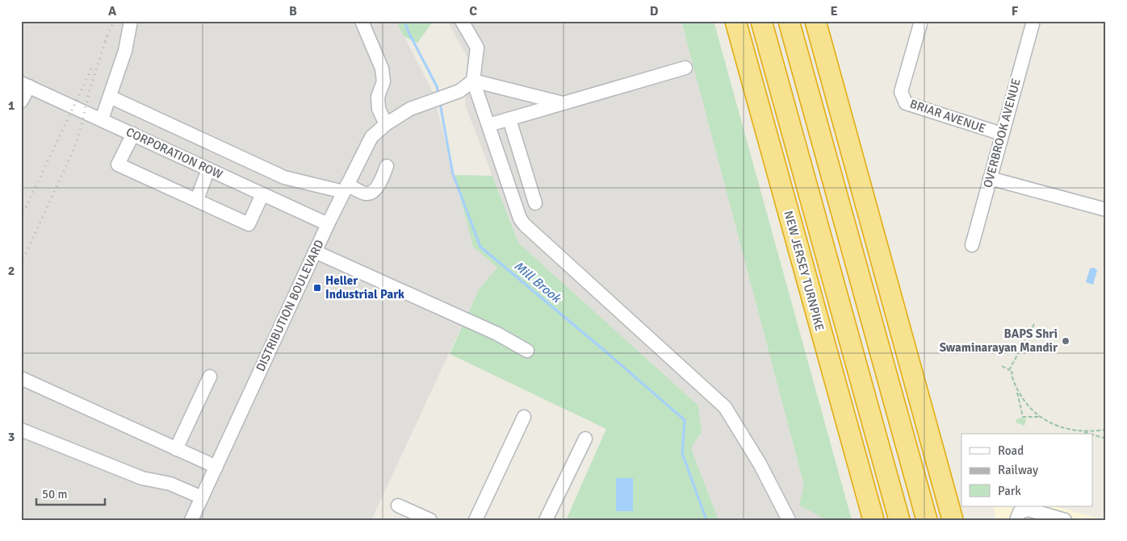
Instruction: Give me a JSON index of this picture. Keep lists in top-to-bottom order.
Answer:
{
  "streets": {
    "highway": ["NEW JERSEY TURNPIKE"],
    "street": [
      "BRIAR AVENUE",
      "OVERBROOK AVENUE",
      "CORPORATION ROW",
      "DISTRIBUTION BOULEVARD"
    ]
  },
  "crossings": [
    ["BRIAR AVENUE", "OVERBROOK AVENUE"],
    ["CORPORATION ROW", "DISTRIBUTION BOULEVARD"]
  ],
  "water": ["Mill Brook"],
  "places": {
    "transit": ["Heller Industrial Park"],
    "other": ["BAPS Shri Swaminarayan Mandir"]
  },
  "legend": ["Road", "Railway", "Park"],
  "scale_bar": "50 m",
  "grid": {
    "columns": [
      "A",
      "B",
      "C",
      "D",
      "E",
      "F"
    ],
    "rows": ["1", "2", "3"]
  }
}
